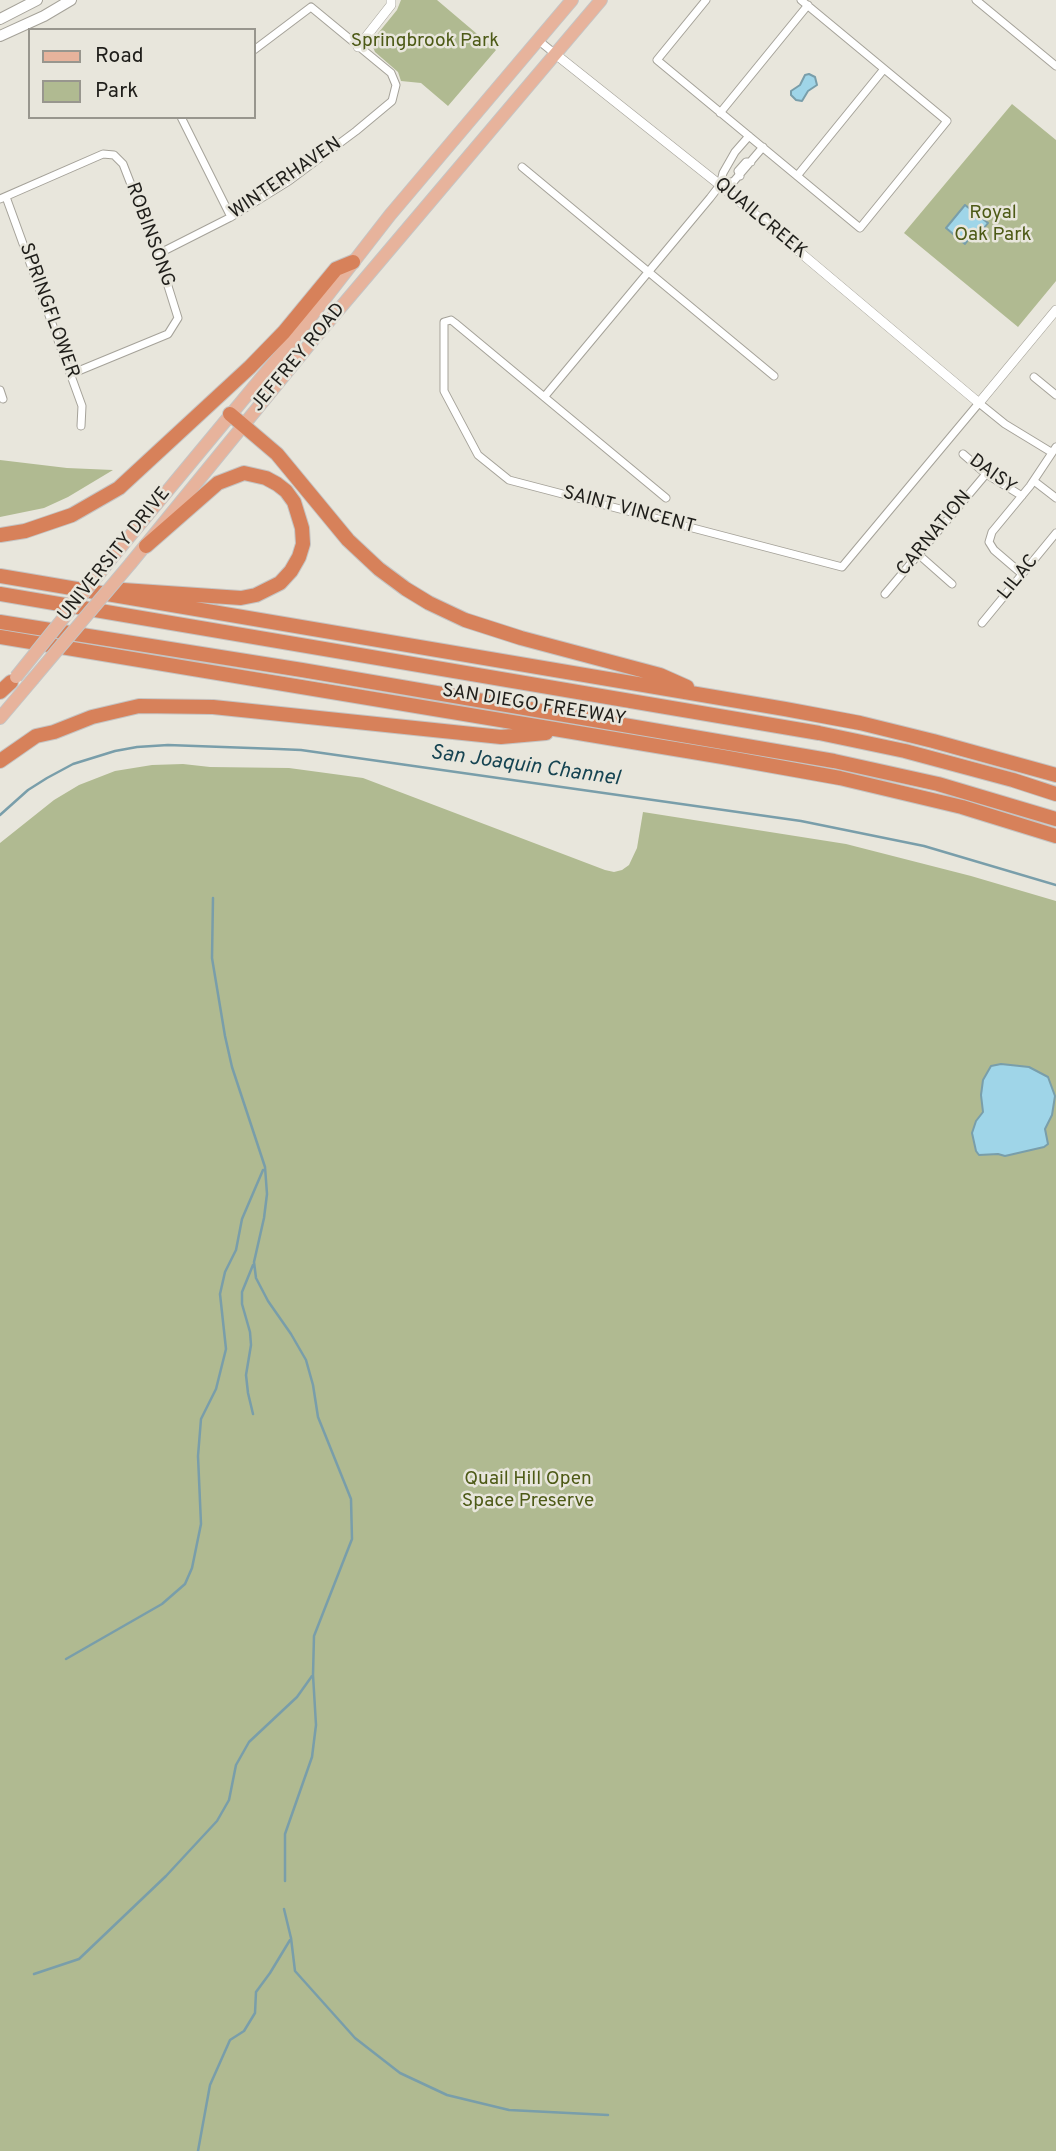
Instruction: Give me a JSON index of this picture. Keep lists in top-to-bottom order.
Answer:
{
  "streets": {
    "highway": ["SAN DIEGO FREEWAY"],
    "main road": ["JEFFREY ROAD", "UNIVERSITY DRIVE"],
    "street": [
      "WINTERHAVEN",
      "QUAILCREEK",
      "ROBINSONG",
      "SPRINGFLOWER",
      "DAISY",
      "SAINT VINCENT",
      "CARNATION",
      "LILAC"
    ]
  },
  "crossings": [
    ["WINTERHAVEN", "ROBINSONG"],
    ["QUAILCREEK", "JEFFREY ROAD"],
    ["QUAILCREEK", "SAINT VINCENT"],
    ["ROBINSONG", "SPRINGFLOWER"],
    ["JEFFREY ROAD", "UNIVERSITY DRIVE"],
    ["DAISY", "CARNATION"]
  ],
  "water": ["San Joaquin Channel"],
  "parks": ["Springbrook Park", "Royal Oak Park", "Quail Hill Open Space Preserve"],
  "legend": ["Road", "Park"]
}
